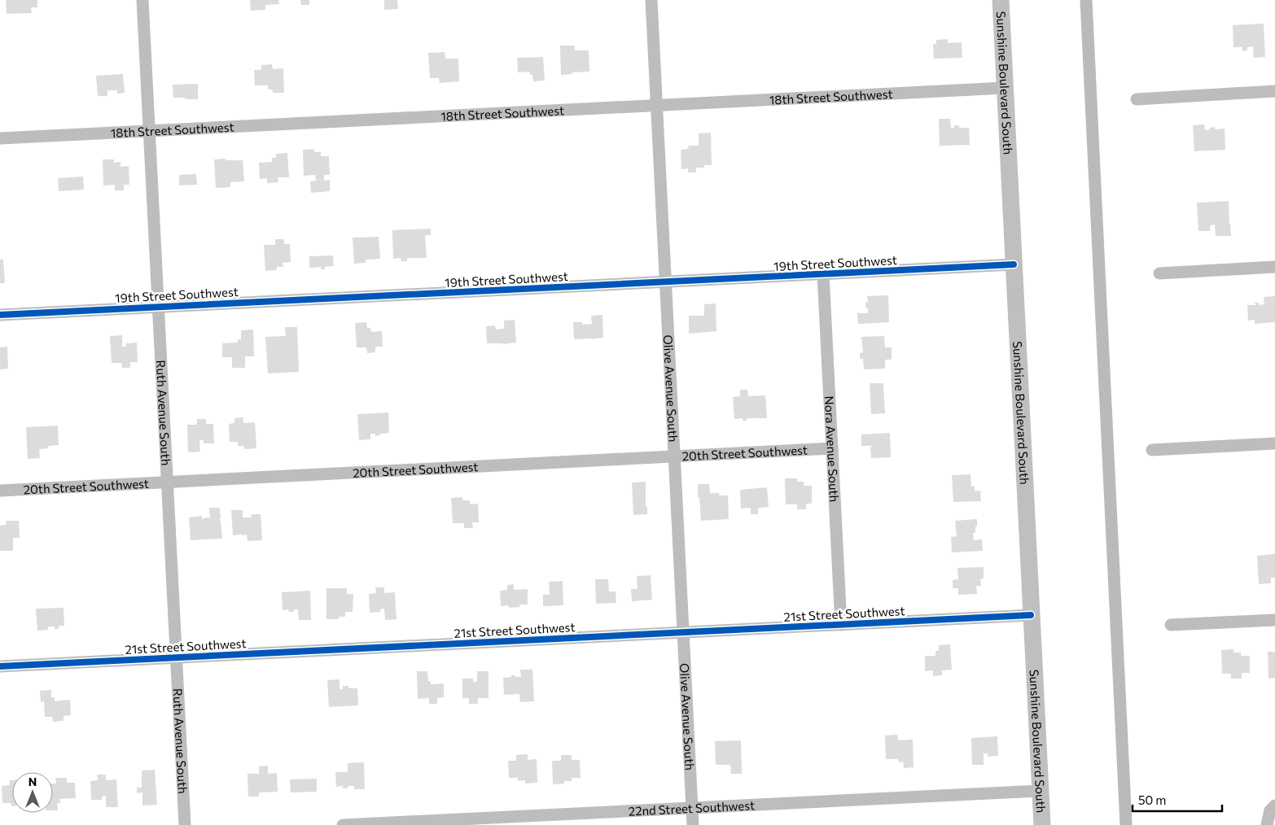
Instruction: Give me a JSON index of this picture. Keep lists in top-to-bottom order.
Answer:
{
  "streets": {
    "street": [
      "Sunshine Boulevard South",
      "18th Street Southwest",
      "19th Street Southwest",
      "Olive Avenue South",
      "Ruth Avenue South",
      "Nora Avenue South",
      "20th Street Southwest",
      "21st Street Southwest",
      "22nd Street Southwest"
    ]
  },
  "crossings": [
    ["Sunshine Boulevard South", "18th Street Southwest"],
    ["Sunshine Boulevard South", "19th Street Southwest"],
    ["Sunshine Boulevard South", "21st Street Southwest"],
    ["Sunshine Boulevard South", "22nd Street Southwest"],
    ["18th Street Southwest", "Olive Avenue South"],
    ["18th Street Southwest", "Ruth Avenue South"],
    ["19th Street Southwest", "Olive Avenue South"],
    ["19th Street Southwest", "Ruth Avenue South"],
    ["19th Street Southwest", "Nora Avenue South"],
    ["Olive Avenue South", "20th Street Southwest"],
    ["Olive Avenue South", "21st Street Southwest"],
    ["Olive Avenue South", "22nd Street Southwest"],
    ["Ruth Avenue South", "20th Street Southwest"],
    ["Ruth Avenue South", "21st Street Southwest"],
    ["Nora Avenue South", "20th Street Southwest"],
    ["Nora Avenue South", "21st Street Southwest"]
  ],
  "scale_bar": "50 m",
  "north": "top"
}
